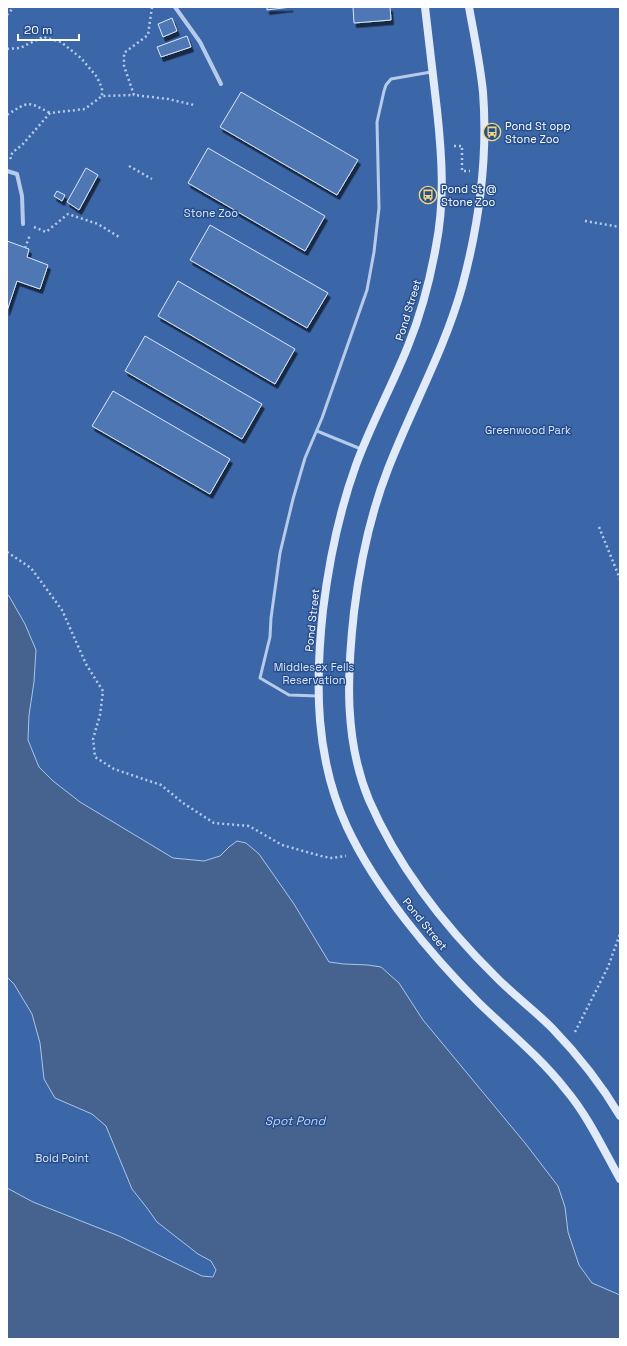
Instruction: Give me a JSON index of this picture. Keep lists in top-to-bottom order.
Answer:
{
  "streets": {
    "main road": ["Pond Street"]
  },
  "water": ["Spot Pond"],
  "parks": [
    "Stone Zoo",
    "Greenwood Park",
    "Middlesex Fells Reservation",
    "Bold Point"
  ],
  "places": {
    "bus stop": ["Pond St opp Stone Zoo", "Pond St @ Stone Zoo"]
  },
  "scale_bar": "20 m"
}
